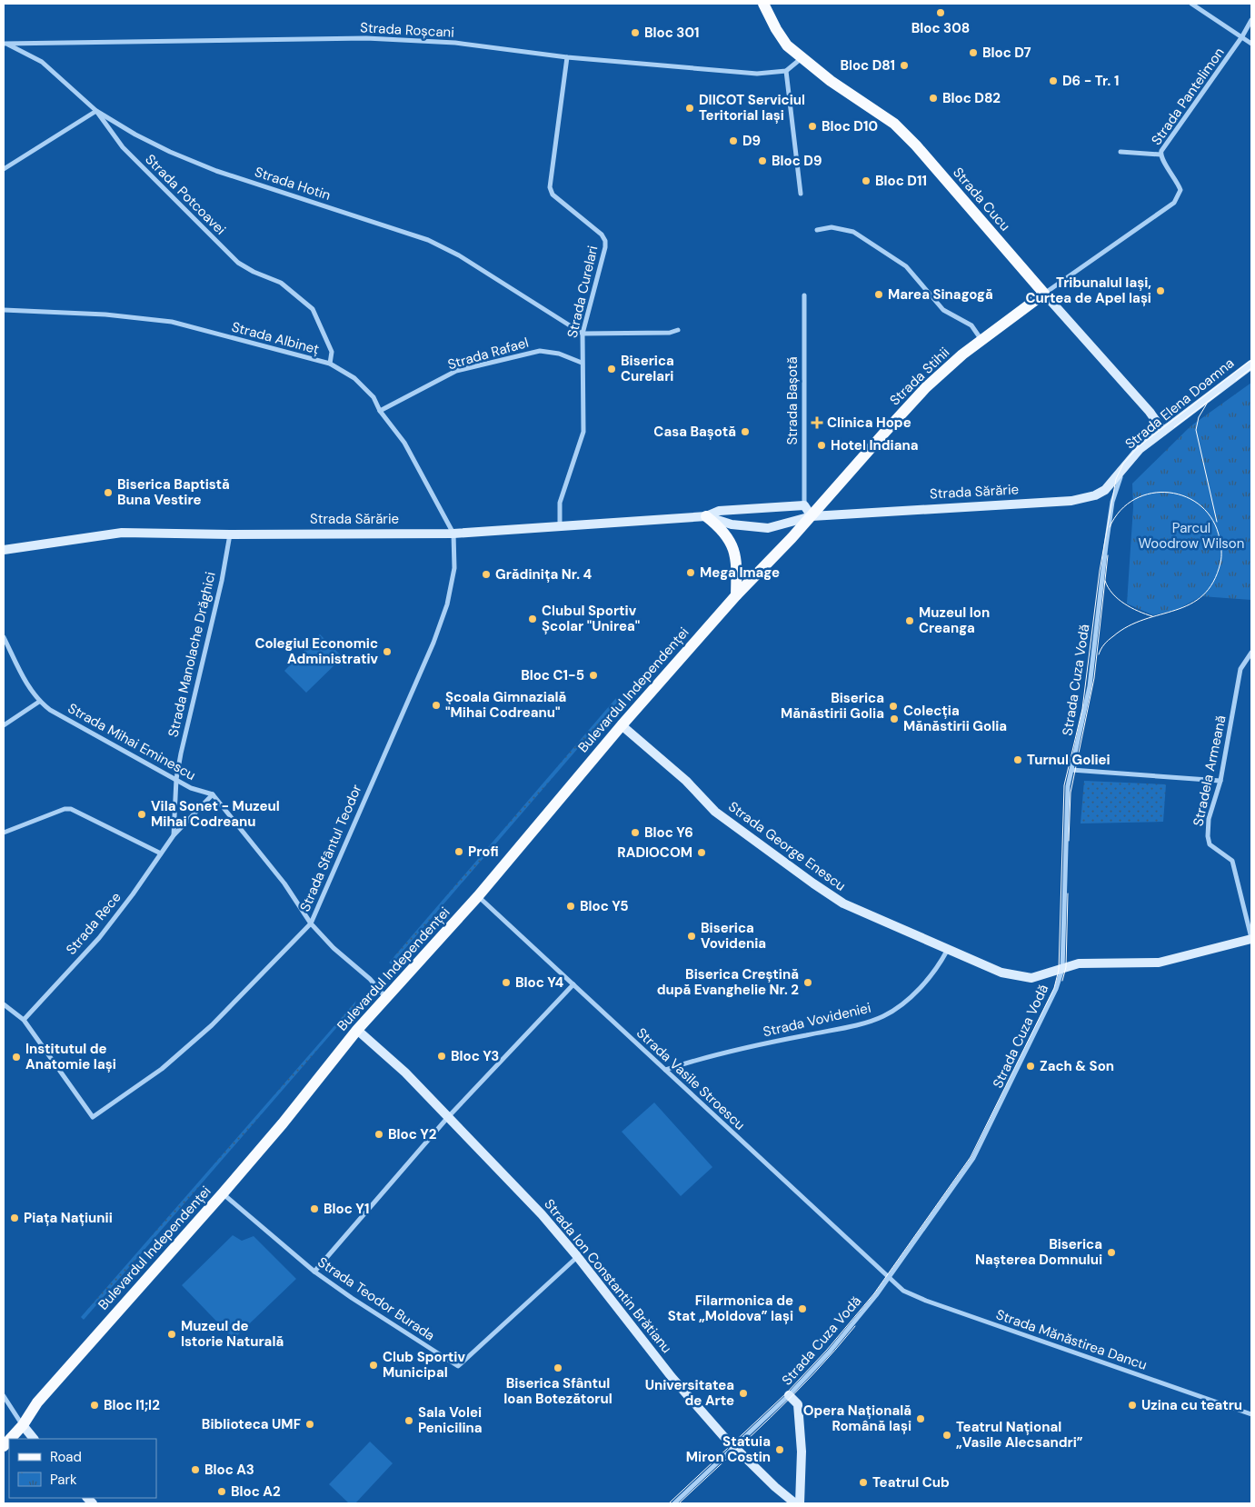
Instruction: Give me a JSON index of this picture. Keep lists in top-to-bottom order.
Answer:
{
  "streets": {
    "main road": ["Strada Cucu", "Strada Stihii", "Bulevardul Independenței"],
    "street": [
      "Strada Roșcani",
      "Strada Pantelimon",
      "Strada Hotin",
      "Strada Potcoavei",
      "Strada Curelari",
      "Strada Albineț",
      "Strada Rafael",
      "Strada Bașotă",
      "Strada Elena Doamna",
      "Strada Sărărie",
      "Strada Manolache Drăghici",
      "Strada Cuza Vodă",
      "Strada Mihai Eminescu",
      "Stradela Armeană",
      "Strada George Enescu",
      "Strada Sfântul Teodor",
      "Strada Rece",
      "Strada Vovideniei",
      "Strada Vasile Stroescu",
      "Strada Ion Constantin Brătianu",
      "Strada Teodor Burada",
      "Strada Mănăstirea Dancu"
    ]
  },
  "crossings": [
    ["Strada Roșcani", "Strada Hotin"],
    ["Strada Roșcani", "Strada Curelari"],
    ["Strada Pantelimon", "Strada Cucu"],
    ["Strada Pantelimon", "Strada Stihii"],
    ["Strada Hotin", "Strada Potcoavei"],
    ["Strada Hotin", "Strada Curelari"],
    ["Strada Potcoavei", "Strada Albineț"],
    ["Strada Cucu", "Strada Stihii"],
    ["Strada Cucu", "Strada Elena Doamna"],
    ["Strada Curelari", "Strada Rafael"],
    ["Strada Curelari", "Strada Sărărie"],
    ["Strada Albineț", "Strada Rafael"],
    ["Strada Albineț", "Strada Sărărie"],
    ["Strada Albineț", "Strada Sfântul Teodor"],
    ["Strada Stihii", "Strada Sărărie"],
    ["Strada Stihii", "Bulevardul Independenței"],
    ["Strada Bașotă", "Strada Sărărie"],
    ["Strada Elena Doamna", "Strada Sărărie"],
    ["Strada Elena Doamna", "Strada Cuza Vodă"],
    ["Strada Sărărie", "Strada Manolache Drăghici"],
    ["Strada Sărărie", "Strada Cuza Vodă"],
    ["Strada Sărărie", "Bulevardul Independenței"],
    ["Strada Sărărie", "Strada Sfântul Teodor"],
    ["Strada Manolache Drăghici", "Strada Mihai Eminescu"],
    ["Strada Cuza Vodă", "Strada George Enescu"],
    ["Strada Cuza Vodă", "Strada Vasile Stroescu"],
    ["Strada Cuza Vodă", "Strada Ion Constantin Brătianu"],
    ["Strada Cuza Vodă", "Strada Mănăstirea Dancu"],
    ["Bulevardul Independenței", "Strada George Enescu"],
    ["Bulevardul Independenței", "Strada Vasile Stroescu"],
    ["Bulevardul Independenței", "Strada Ion Constantin Brătianu"],
    ["Bulevardul Independenței", "Strada Teodor Burada"],
    ["Strada Mihai Eminescu", "Strada Rece"],
    ["Stradela Armeană", "Strada George Enescu"],
    ["Strada George Enescu", "Strada Vovideniei"],
    ["Strada Sfântul Teodor", "Strada Rece"],
    ["Strada Vovideniei", "Strada Vasile Stroescu"],
    ["Strada Vasile Stroescu", "Strada Mănăstirea Dancu"],
    ["Strada Ion Constantin Brătianu", "Strada Teodor Burada"]
  ],
  "parks": ["Parcul Woodrow Wilson"],
  "places": {
    "other": [
      "Bloc 308",
      "Bloc 301",
      "Bloc D7",
      "Bloc D81",
      "D6 - Tr. 1",
      "Bloc D82",
      "DIICOT Serviciul Teritorial Iași",
      "Bloc D10",
      "D9",
      "Bloc D9",
      "Bloc D11",
      "Tribunalul Iași, Curtea de Apel Iași",
      "Marea Sinagogă",
      "Biserica Curelari",
      "Casa Bașotă",
      "Hotel Indiana",
      "Biserica Baptistă Buna Vestire",
      "Mega Image",
      "Grădinița Nr. 4",
      "Clubul Sportiv Școlar \"Unirea\"",
      "Muzeul Ion Creanga",
      "Colegiul Economic Administrativ",
      "Bloc C1-5",
      "Școala Gimnazială \"Mihai Codreanu\"",
      "Biserica Mănăstirii Golia",
      "Colecția Mănăstirii Golia",
      "Turnul Goliei",
      "Vila Sonet - Muzeul Mihai Codreanu",
      "Bloc Y6",
      "Profi",
      "RADIOCOM",
      "Bloc Y5",
      "Biserica Vovidenia",
      "Bloc Y4",
      "Biserica Creștină după Evanghelie Nr. 2",
      "Bloc Y3",
      "Institutul de Anatomie Iași",
      "Zach & Son",
      "Bloc Y2",
      "Bloc Y1",
      "Piața Națiunii",
      "Biserica Nașterea Domnului",
      "Filarmonica de Stat „Moldova” Iași",
      "Muzeul de Istorie Naturală",
      "Club Sportiv Municipal",
      "Biserica Sfântul Ioan Botezătorul",
      "Universitatea de Arte",
      "Bloc I1;I2",
      "Uzina cu teatru",
      "Opera Națională Română Iași",
      "Sala Volei Penicilina",
      "Biblioteca UMF",
      "Teatrul Național „Vasile Alecsandri”",
      "Statuia Miron Costin",
      "Bloc A3",
      "Teatrul Cub",
      "Bloc A2"
    ],
    "health": ["Clinica Hope"]
  },
  "legend": ["Road", "Park"]
}
